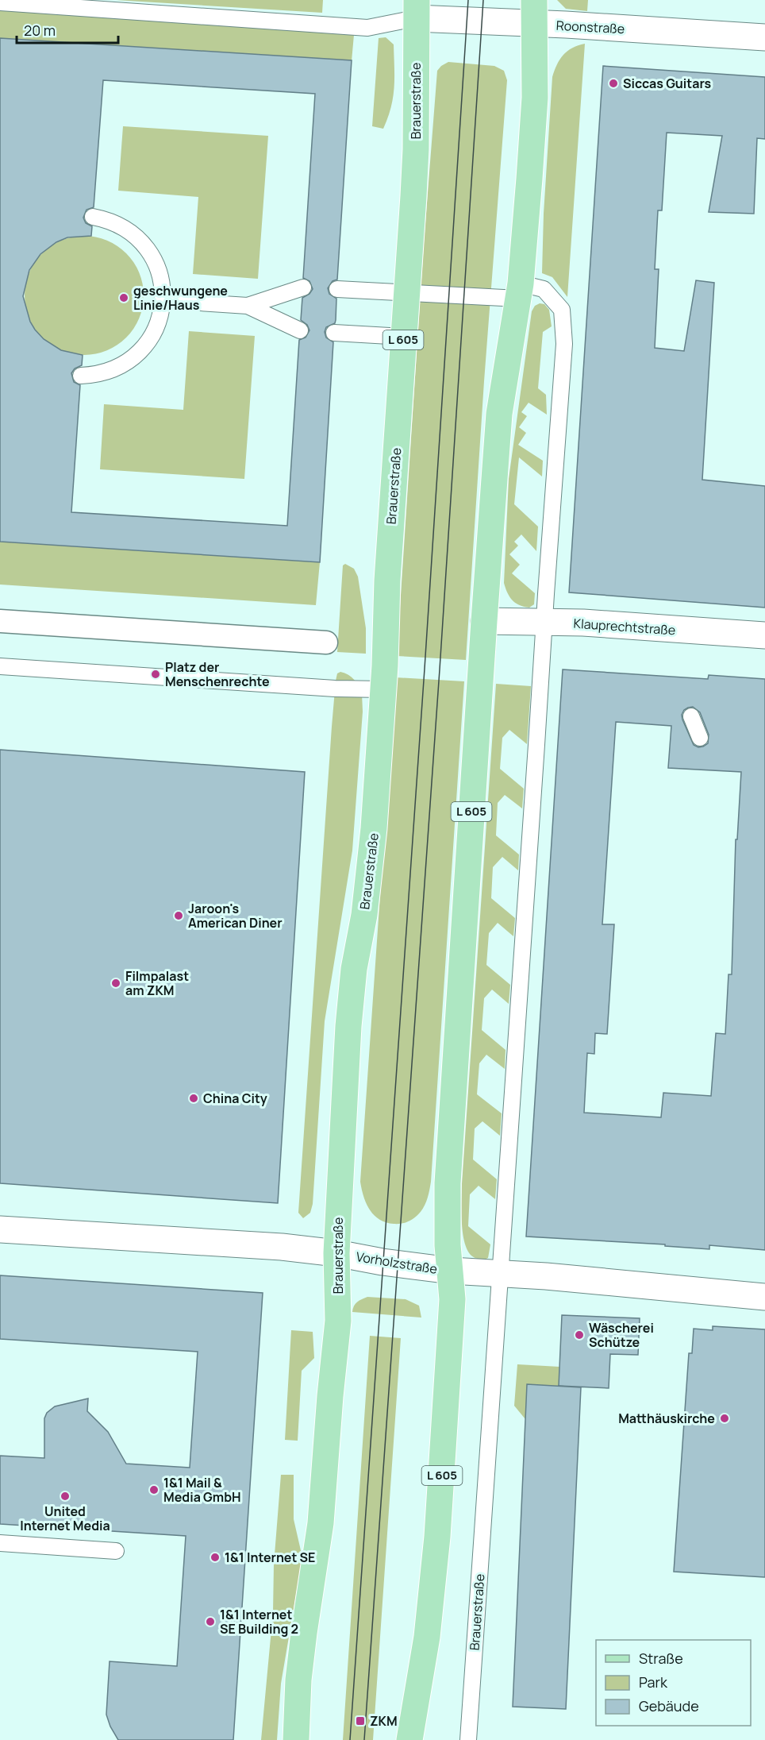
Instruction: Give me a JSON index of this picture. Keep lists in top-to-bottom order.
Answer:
{
  "streets": {
    "main road": ["Brauerstraße", "L 605"],
    "street": ["Roonstraße", "Klauprechtstraße", "Vorholzstraße"]
  },
  "crossings": [
    ["Roonstraße", "Brauerstraße"],
    ["Roonstraße", "L 605"],
    ["Brauerstraße", "L 605"],
    ["Brauerstraße", "Klauprechtstraße"],
    ["Brauerstraße", "Vorholzstraße"],
    ["L 605", "Klauprechtstraße"],
    ["L 605", "Vorholzstraße"]
  ],
  "places": {
    "other": [
      "Siccas Guitars",
      "geschwungene Linie/Haus",
      "Platz der Menschenrechte",
      "Jaroon's American Diner",
      "Filmpalast am ZKM",
      "China City",
      "Wäscherei Schütze",
      "Matthäuskirche",
      "1&1 Mail & Media GmbH",
      "United Internet Media",
      "1&1 Internet SE",
      "1&1 Internet SE Building 2"
    ],
    "transit": ["ZKM"]
  },
  "legend": ["Straße", "Park", "Gebäude"],
  "scale_bar": "20 m"
}
